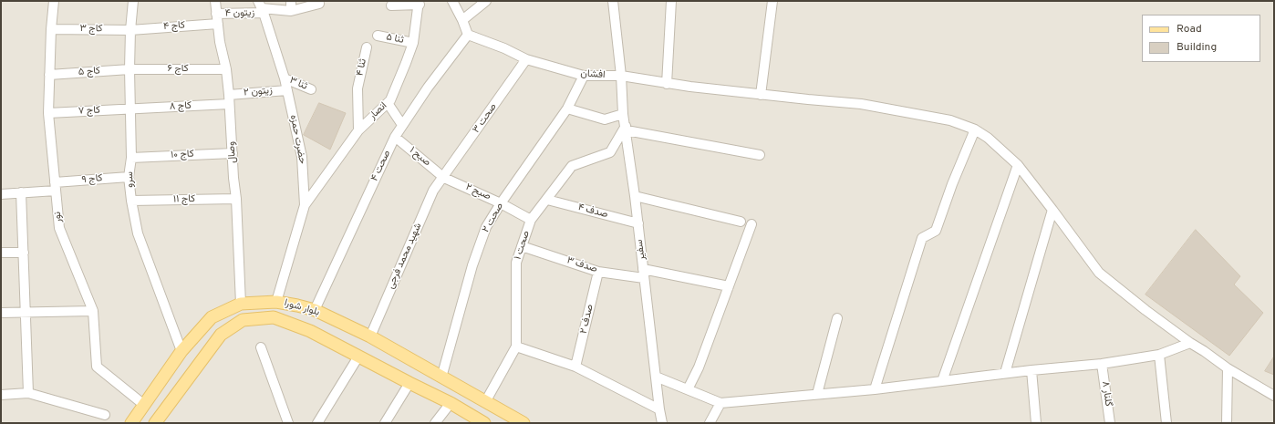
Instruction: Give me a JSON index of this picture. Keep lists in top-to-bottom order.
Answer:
{
  "streets": {
    "main road": ["بلوار شورا"],
    "street": [
      "زیتون ۴",
      "کاج ۴",
      "کاج ۳",
      "ثنا ۵",
      "ثنا ۴",
      "کاج ۶",
      "کاج ۵",
      "افشان",
      "ثنا ۳",
      "زیتون ۲",
      "کاج ۸",
      "کاج ۷",
      "انصار",
      "صحت ۳",
      "حضرت حمزه",
      "وصال",
      "کاج ۱۰",
      "صبح ۱",
      "صحت ۴",
      "کاج ۹",
      "سرو",
      "صبح ۲",
      "کاج ۱۱",
      "صدف ۴",
      "نور",
      "صحت ۲",
      "صحت ۱",
      "سفیر",
      "شهید محمد فرجی",
      "صدف ۳",
      "صدف ۲",
      "گلنار ۸"
    ]
  },
  "crossings": [
    ["زیتون ۴", "کاج ۴"],
    ["زیتون ۴", "حضرت حمزه"],
    ["زیتون ۴", "وصال"],
    ["کاج ۴", "کاج ۳"],
    ["کاج ۴", "وصال"],
    ["کاج ۴", "سرو"],
    ["کاج ۳", "سرو"],
    ["کاج ۳", "نور"],
    ["ثنا ۵", "انصار"],
    ["ثنا ۴", "انصار"],
    ["کاج ۶", "کاج ۵"],
    ["کاج ۶", "وصال"],
    ["کاج ۶", "سرو"],
    ["کاج ۵", "سرو"],
    ["کاج ۵", "نور"],
    ["افشان", "صحت ۳"],
    ["افشان", "صحت ۴"],
    ["افشان", "صحت ۲"],
    ["افشان", "سفیر"],
    ["ثنا ۳", "حضرت حمزه"],
    ["زیتون ۲", "کاج ۸"],
    ["زیتون ۲", "حضرت حمزه"],
    ["زیتون ۲", "وصال"],
    ["کاج ۸", "کاج ۷"],
    ["کاج ۸", "وصال"],
    ["کاج ۸", "سرو"],
    ["کاج ۷", "سرو"],
    ["کاج ۷", "نور"],
    ["انصار", "حضرت حمزه"],
    ["صحت ۳", "صبح ۱"],
    ["صحت ۳", "صبح ۲"],
    ["صحت ۳", "شهید محمد فرجی"],
    ["حضرت حمزه", "بلوار شورا"],
    ["وصال", "کاج ۱۰"],
    ["وصال", "کاج ۱۱"],
    ["وصال", "بلوار شورا"],
    ["کاج ۱۰", "سرو"],
    ["صبح ۱", "صحت ۴"],
    ["صبح ۱", "صبح ۲"],
    ["صبح ۱", "شهید محمد فرجی"],
    ["صحت ۴", "بلوار شورا"],
    ["کاج ۹", "سرو"],
    ["کاج ۹", "نور"],
    ["سرو", "کاج ۱۱"],
    ["سرو", "بلوار شورا"],
    ["صبح ۲", "صحت ۲"],
    ["صبح ۲", "صحت ۱"],
    ["صبح ۲", "شهید محمد فرجی"],
    ["صدف ۴", "صحت ۱"],
    ["صدف ۴", "سفیر"],
    ["نور", "بلوار شورا"],
    ["صحت ۲", "بلوار شورا"],
    ["صحت ۱", "سفیر"],
    ["صحت ۱", "صدف ۳"],
    ["صحت ۱", "بلوار شورا"],
    ["سفیر", "صدف ۳"],
    ["شهید محمد فرجی", "بلوار شورا"],
    ["صدف ۳", "صدف ۲"]
  ],
  "legend": ["Road", "Building"]
}
